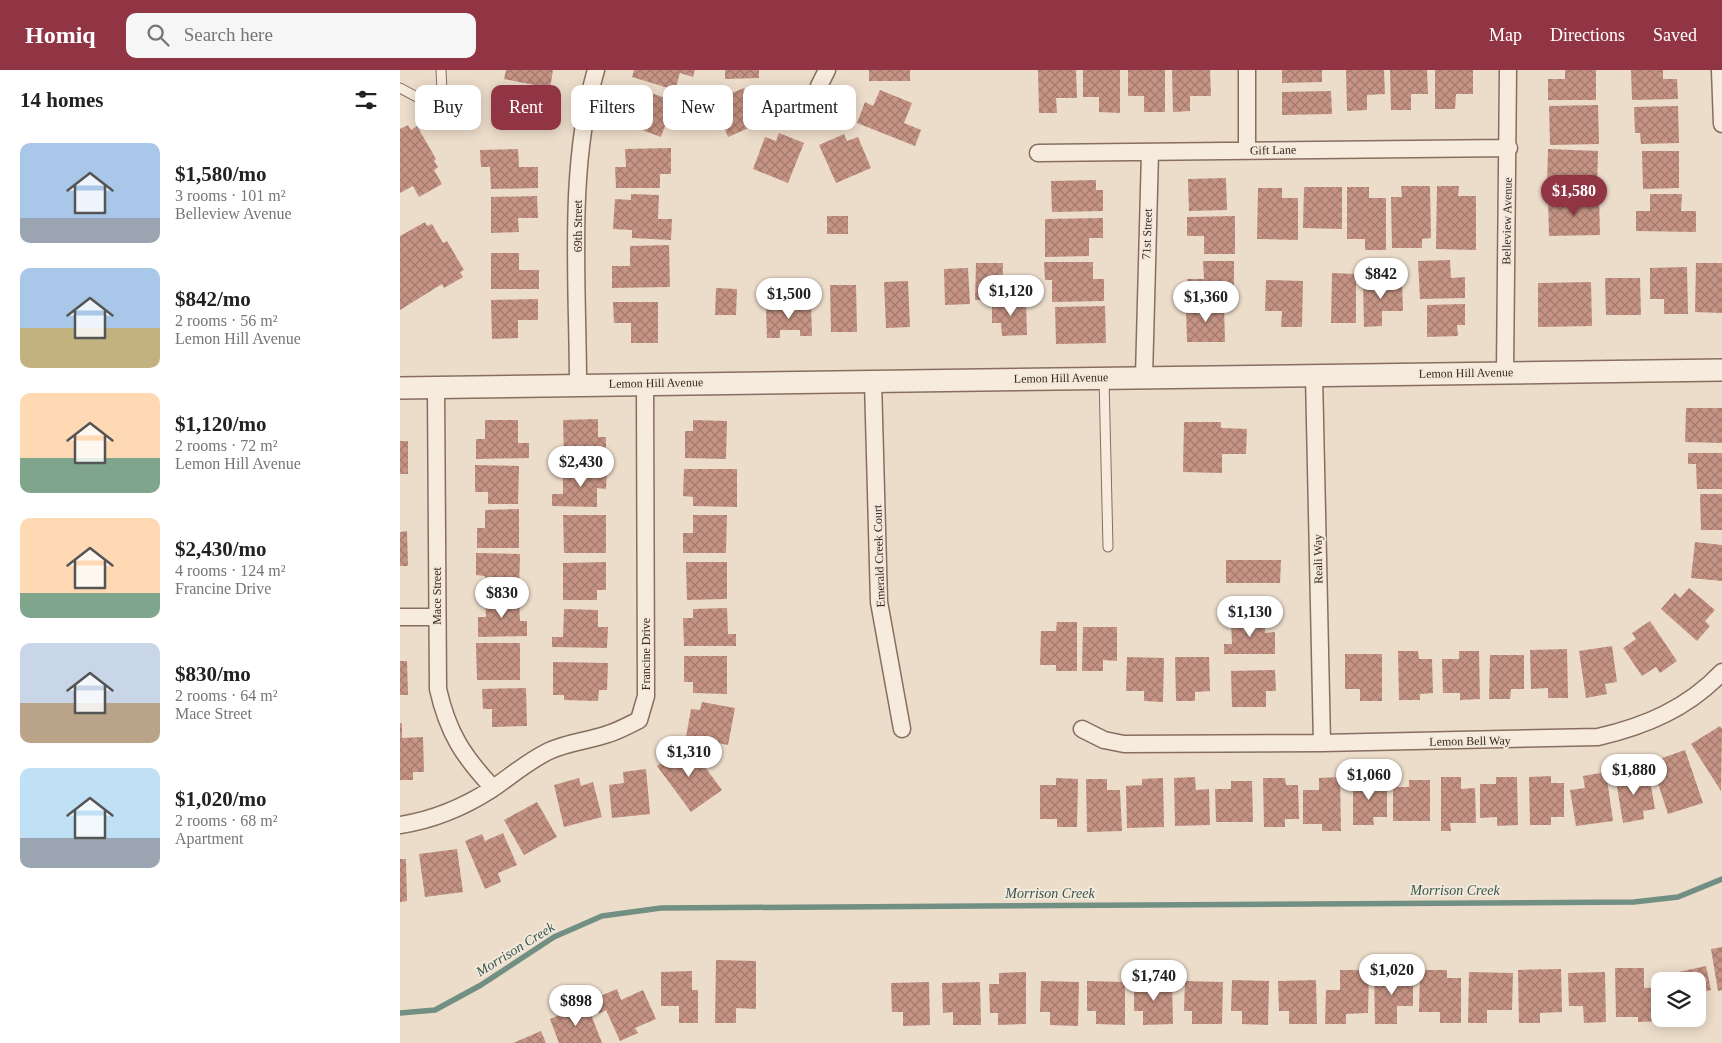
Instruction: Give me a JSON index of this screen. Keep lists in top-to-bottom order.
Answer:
{
  "streets": {
    "street": [
      "Gift Lane",
      "Belleview Avenue",
      "69th Street",
      "71st Street",
      "Lemon Hill Avenue",
      "Emerald Creek Court",
      "Reali Way",
      "Mace Street",
      "Francine Drive",
      "Lemon Bell Way"
    ]
  },
  "crossings": [
    ["Gift Lane", "Belleview Avenue"],
    ["Gift Lane", "71st Street"],
    ["Belleview Avenue", "Lemon Hill Avenue"],
    ["69th Street", "Lemon Hill Avenue"],
    ["71st Street", "Lemon Hill Avenue"],
    ["Lemon Hill Avenue", "Emerald Creek Court"],
    ["Lemon Hill Avenue", "Reali Way"],
    ["Lemon Hill Avenue", "Mace Street"],
    ["Lemon Hill Avenue", "Francine Drive"],
    ["Reali Way", "Lemon Bell Way"],
    ["Mace Street", "Francine Drive"]
  ],
  "water": ["Morrison Creek"],
  "page": {
    "header": "Homiq",
    "search": "Search here",
    "nav": ["Map", "Directions", "Saved"],
    "heading": "14 homes",
    "chip": [
      "Buy",
      "Rent",
      "Filters",
      "New",
      "Apartment"
    ],
    "list": [
      {
        "name": "$1,580/mo",
        "note": "3 rooms · 101 m² · Belleview Avenue"
      },
      {
        "name": "$842/mo",
        "note": "2 rooms · 56 m² · Lemon Hill Avenue"
      },
      {
        "name": "$1,120/mo",
        "note": "2 rooms · 72 m² · Lemon Hill Avenue"
      },
      {
        "name": "$2,430/mo",
        "note": "4 rooms · 124 m² · Francine Drive"
      },
      {
        "name": "$830/mo",
        "note": "2 rooms · 64 m² · Mace Street"
      },
      {
        "name": "$1,020/mo",
        "note": "2 rooms · 68 m² · Apartment"
      }
    ],
    "price": [
      "$1,580",
      "$842",
      "$1,120",
      "$1,500",
      "$1,360",
      "$2,430",
      "$830",
      "$1,130",
      "$1,310",
      "$1,880",
      "$1,060",
      "$1,020",
      "$1,740",
      "$898"
    ]
  }
}
